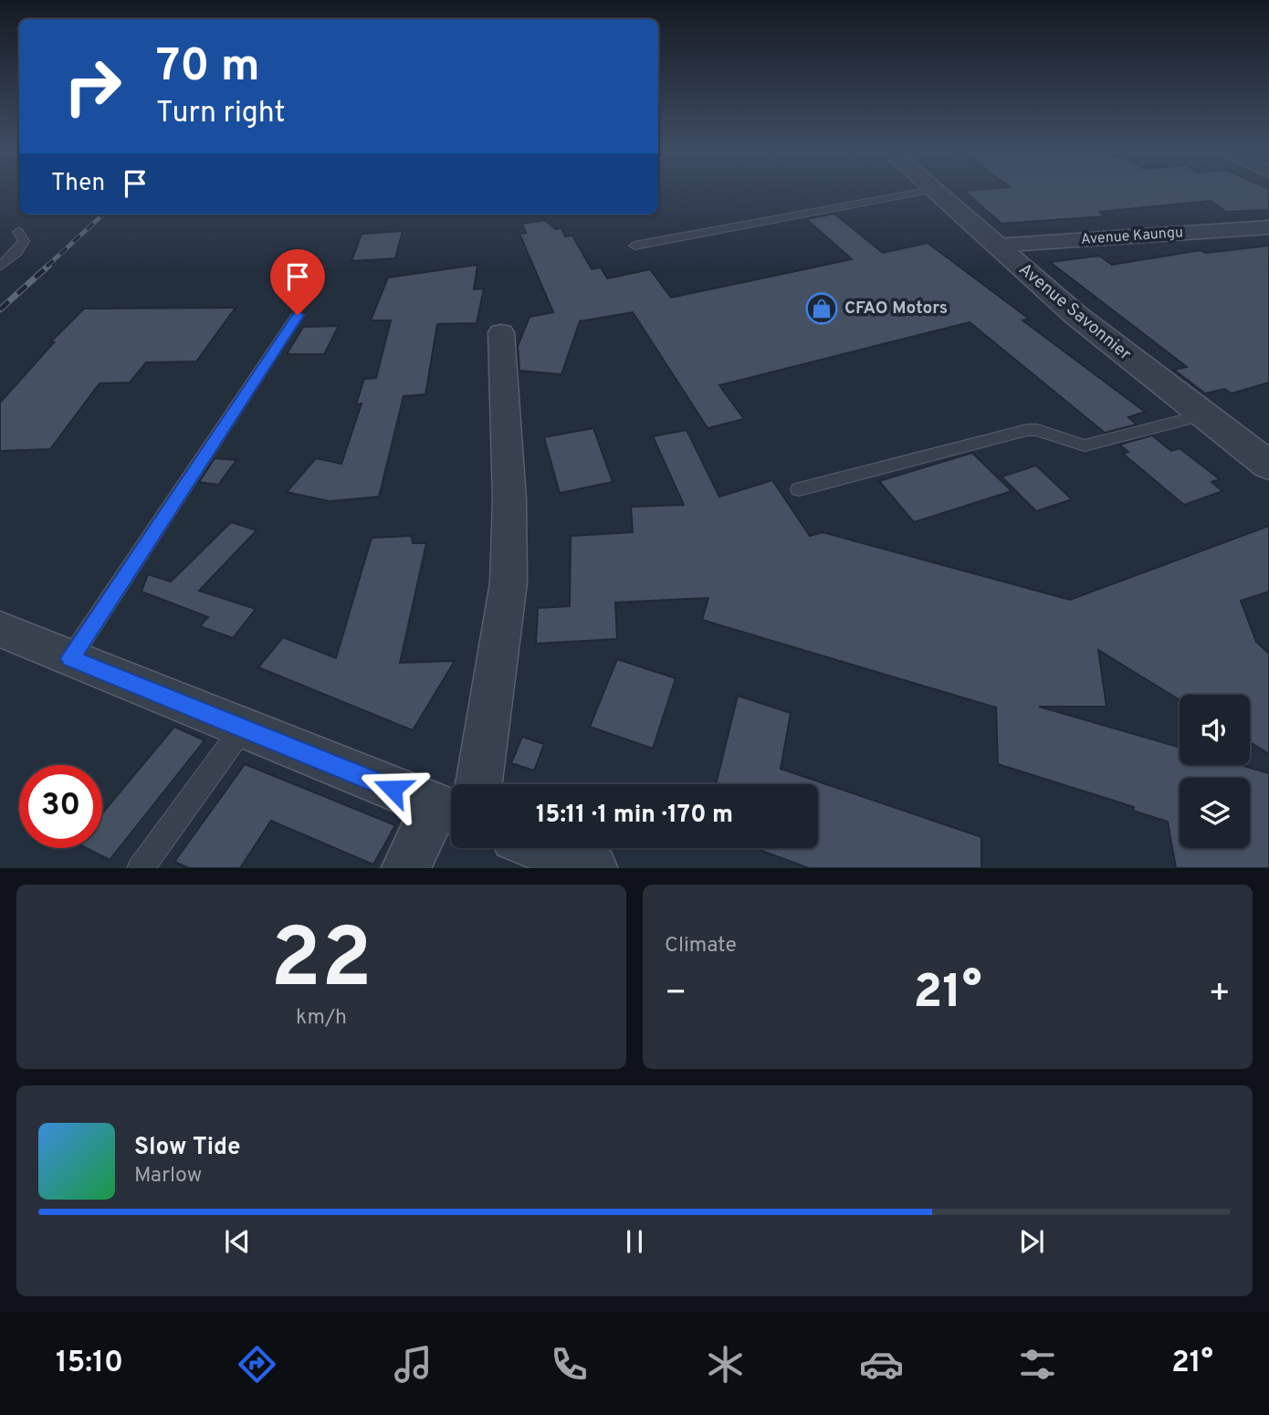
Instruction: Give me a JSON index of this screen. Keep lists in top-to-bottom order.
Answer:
{
  "streets": {
    "street": ["Avenue Kaungu", "Avenue Savonnier"]
  },
  "crossings": [
    ["Avenue Kaungu", "Avenue Savonnier"]
  ],
  "places": {
    "shop": ["CFAO Motors"]
  },
  "page": {
    "turn": ["70 m", "Turn right"],
    "then": "Then",
    "limit": "30",
    "trip": "15:11 · 1 min · 170 m",
    "tile": [
      ["22", "km/h"],
      "Climate"
    ],
    "heat": ["−", "21°", "+"],
    "song": ["Slow Tide", "Marlow"],
    "tabs": ["15:10", "21°"]
  }
}
